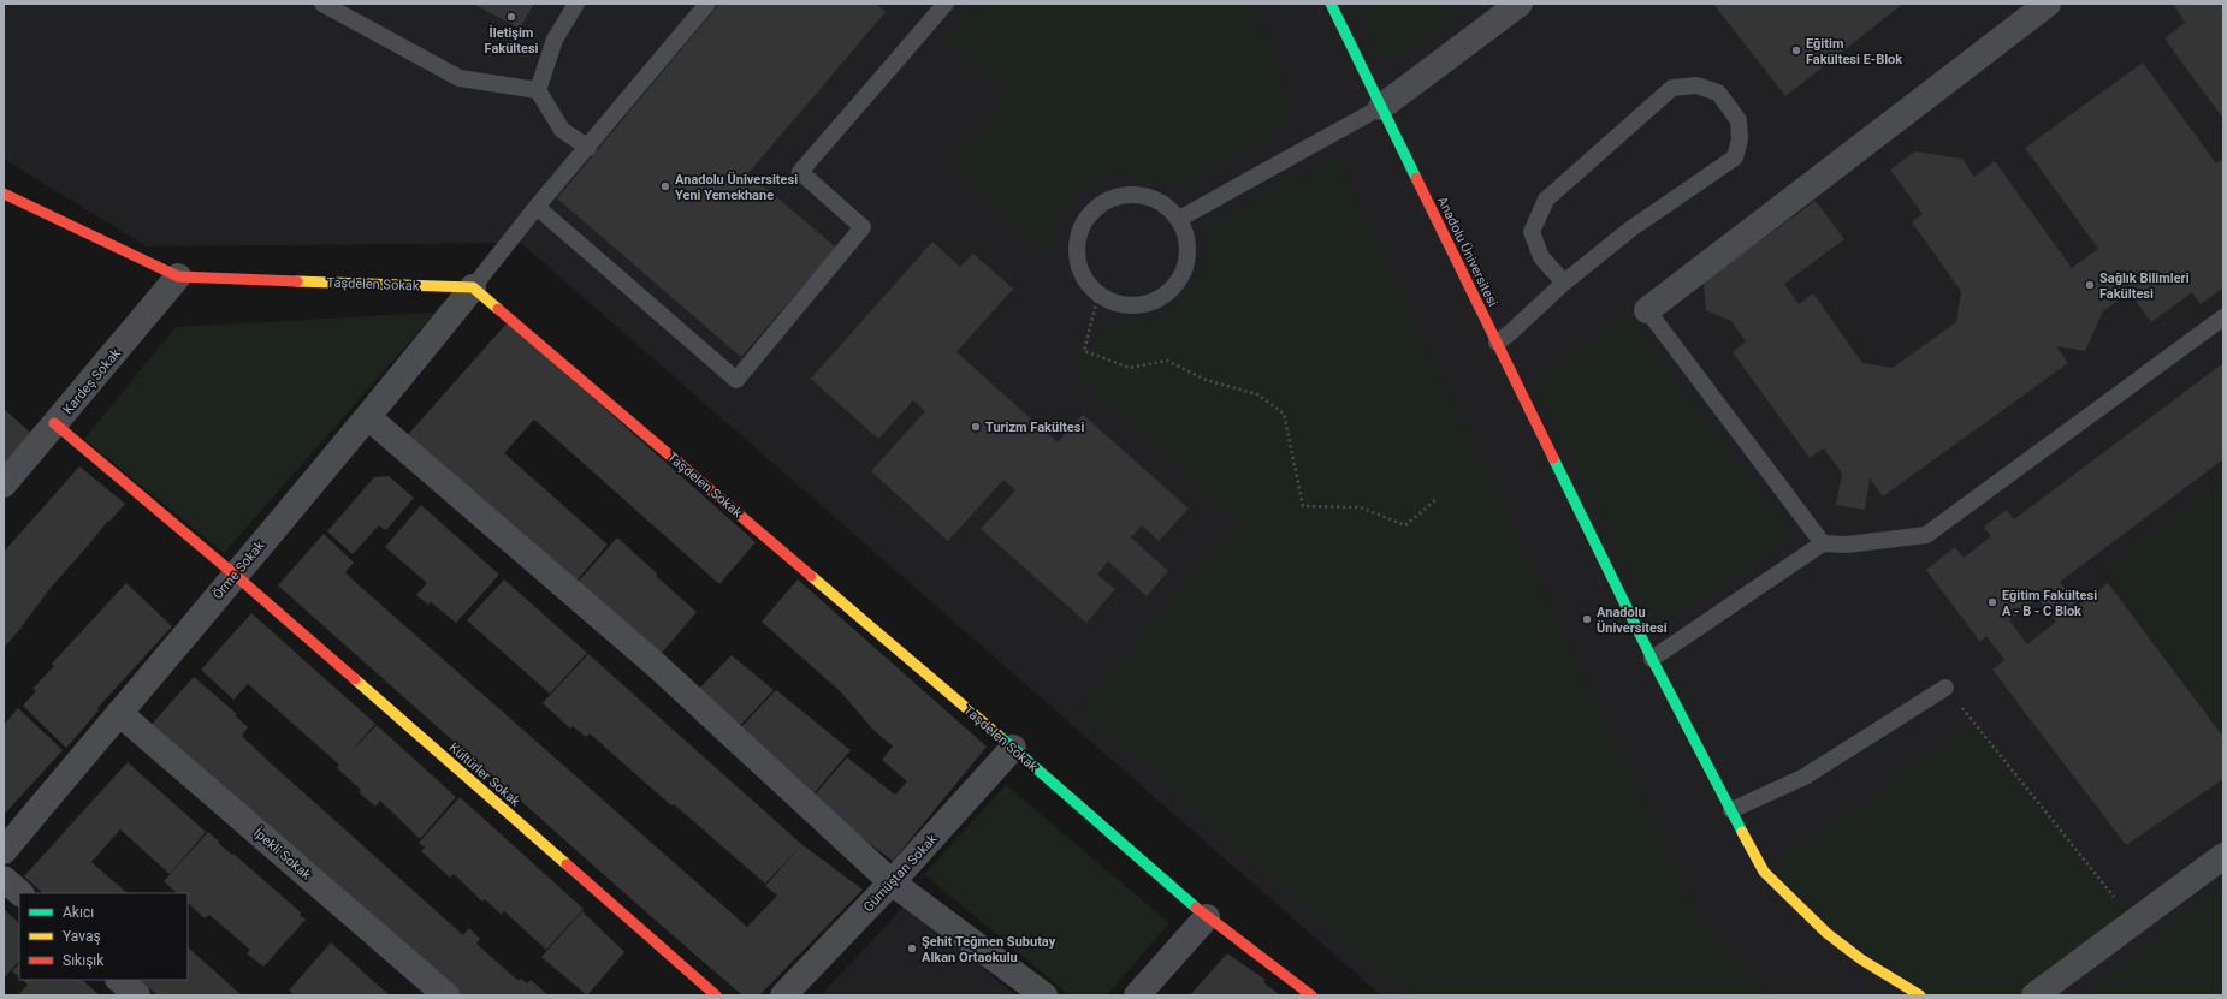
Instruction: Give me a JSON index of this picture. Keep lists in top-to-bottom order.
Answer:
{
  "streets": {
    "street": [
      "Anadolu Üniversitesi",
      "Taşdelen Sokak",
      "Kardeş Sokak",
      "Örme Sokak",
      "Kültürler Sokak",
      "İpekli Sokak",
      "Gümüştan Sokak"
    ]
  },
  "crossings": [
    ["Taşdelen Sokak", "Kardeş Sokak"],
    ["Taşdelen Sokak", "Örme Sokak"],
    ["Taşdelen Sokak", "Gümüştan Sokak"],
    ["Kardeş Sokak", "Kültürler Sokak"],
    ["Örme Sokak", "Kültürler Sokak"],
    ["Örme Sokak", "İpekli Sokak"]
  ],
  "places": [
    "İletişim Fakültesi",
    "Eğitim Fakültesi E-Blok",
    "Anadolu Üniversitesi Yeni Yemekhane",
    "Sağlık Bilimleri Fakültesi",
    "Turizm Fakültesi",
    "Eğitim Fakültesi A - B - C Blok",
    "Anadolu Üniversitesi",
    "Şehit Teğmen Subutay Alkan Ortaokulu"
  ],
  "legend": ["Akıcı", "Yavaş", "Sıkışık"]
}
